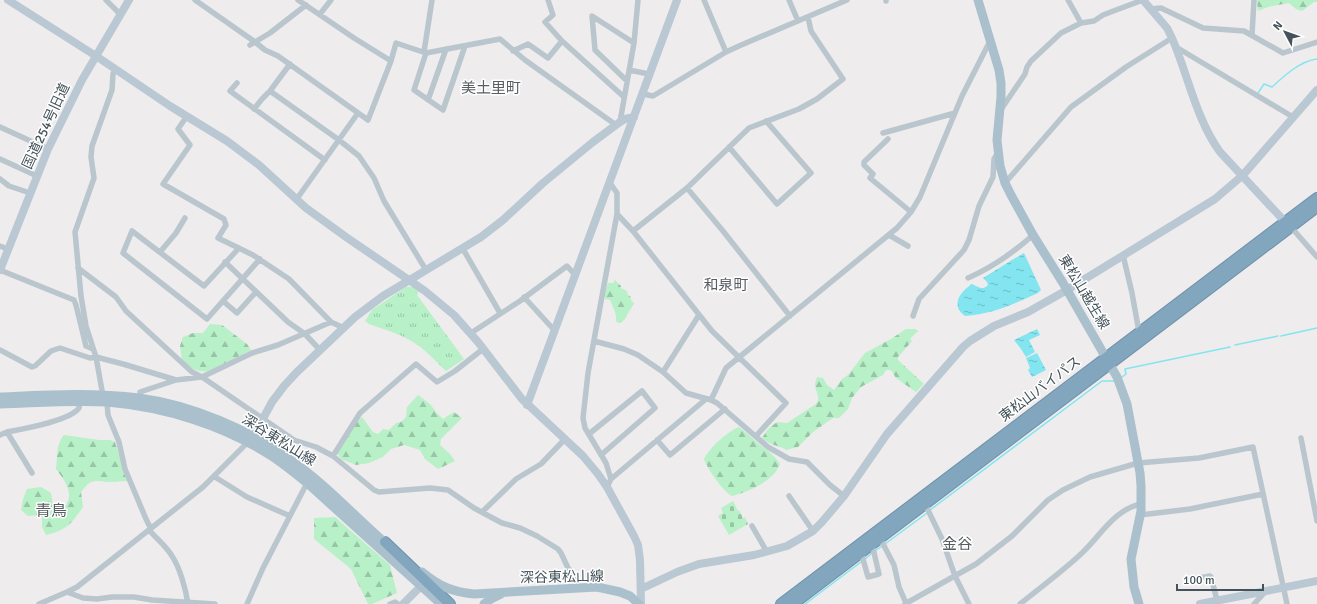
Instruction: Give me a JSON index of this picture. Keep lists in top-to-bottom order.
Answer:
{
  "streets": {
    "highway": ["東松山バイパス"],
    "main road": ["東松山越生線", "深谷東松山線"],
    "street": ["国道254号旧道"]
  },
  "crossings": [
    ["東松山越生線", "東松山バイパス"]
  ],
  "districts": [
    "美土里町",
    "和泉町",
    "青鳥",
    "金谷"
  ],
  "scale_bar": "100 m",
  "north": "top left"
}
